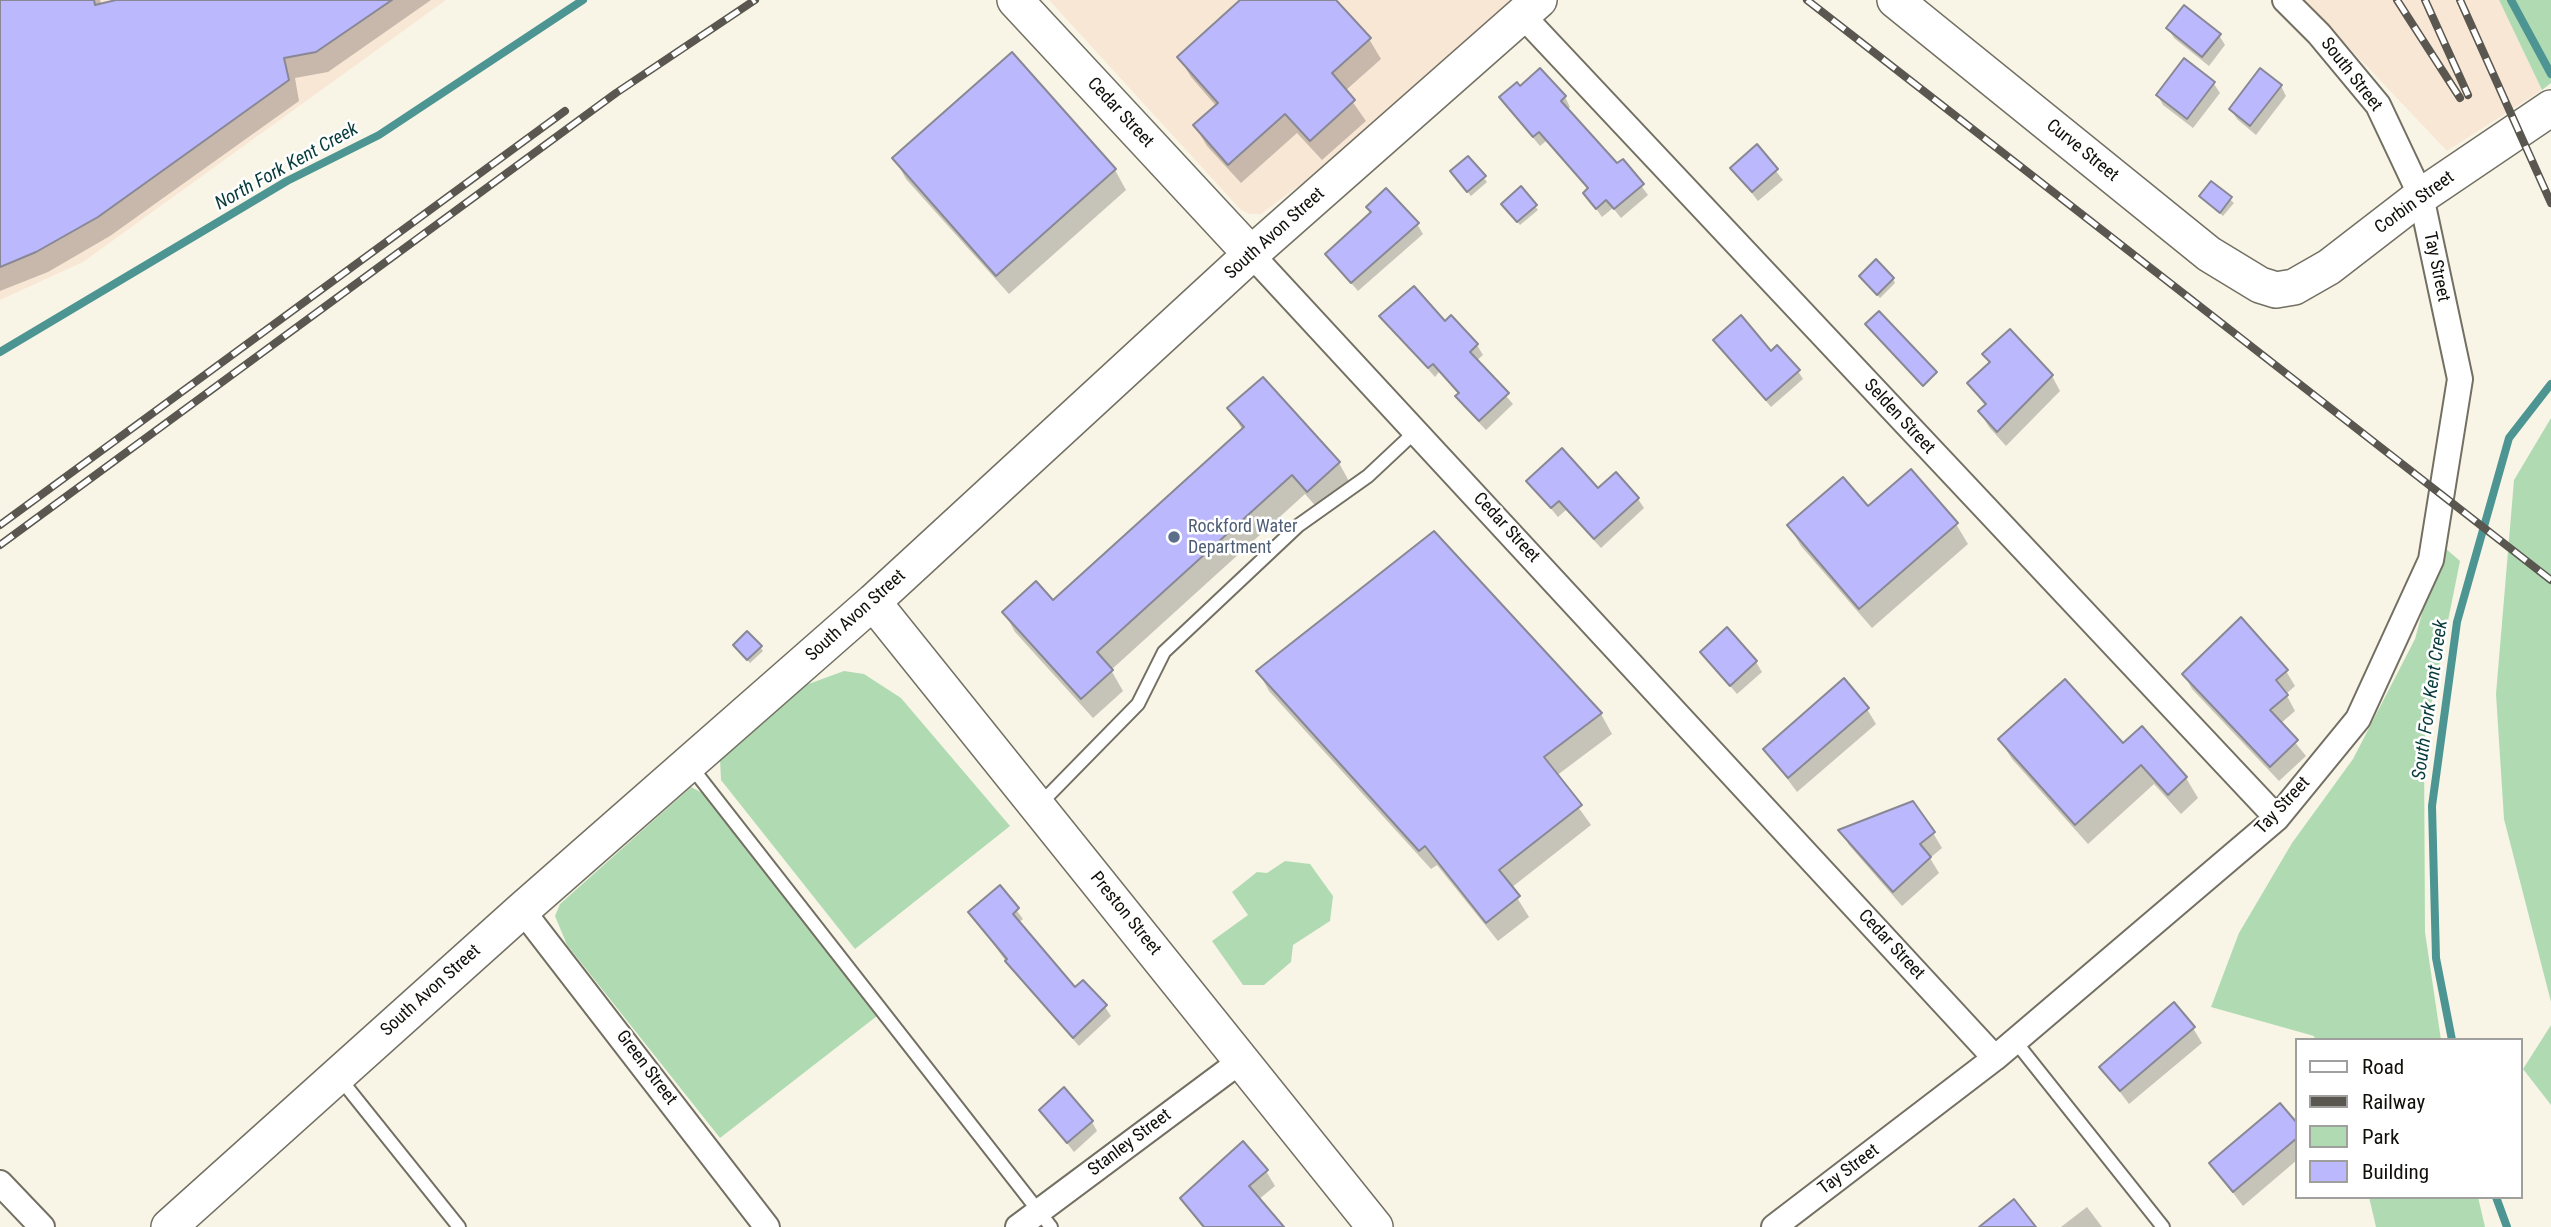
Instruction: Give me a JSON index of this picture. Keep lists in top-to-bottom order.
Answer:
{
  "streets": {
    "street": [
      "South Street",
      "Cedar Street",
      "Curve Street",
      "Corbin Street",
      "South Avon Street",
      "Tay Street",
      "Selden Street",
      "Preston Street",
      "Green Street",
      "Stanley Street"
    ]
  },
  "crossings": [
    ["South Street", "Corbin Street"],
    ["South Street", "Tay Street"],
    ["Cedar Street", "South Avon Street"],
    ["Cedar Street", "Tay Street"],
    ["Curve Street", "Corbin Street"],
    ["Corbin Street", "Tay Street"],
    ["South Avon Street", "Selden Street"],
    ["South Avon Street", "Preston Street"],
    ["South Avon Street", "Green Street"],
    ["Tay Street", "Selden Street"],
    ["Preston Street", "Stanley Street"]
  ],
  "water": ["North Fork Kent Creek", "South Fork Kent Creek"],
  "places": ["Rockford Water Department"],
  "legend": [
    "Road",
    "Railway",
    "Park",
    "Building"
  ]
}
